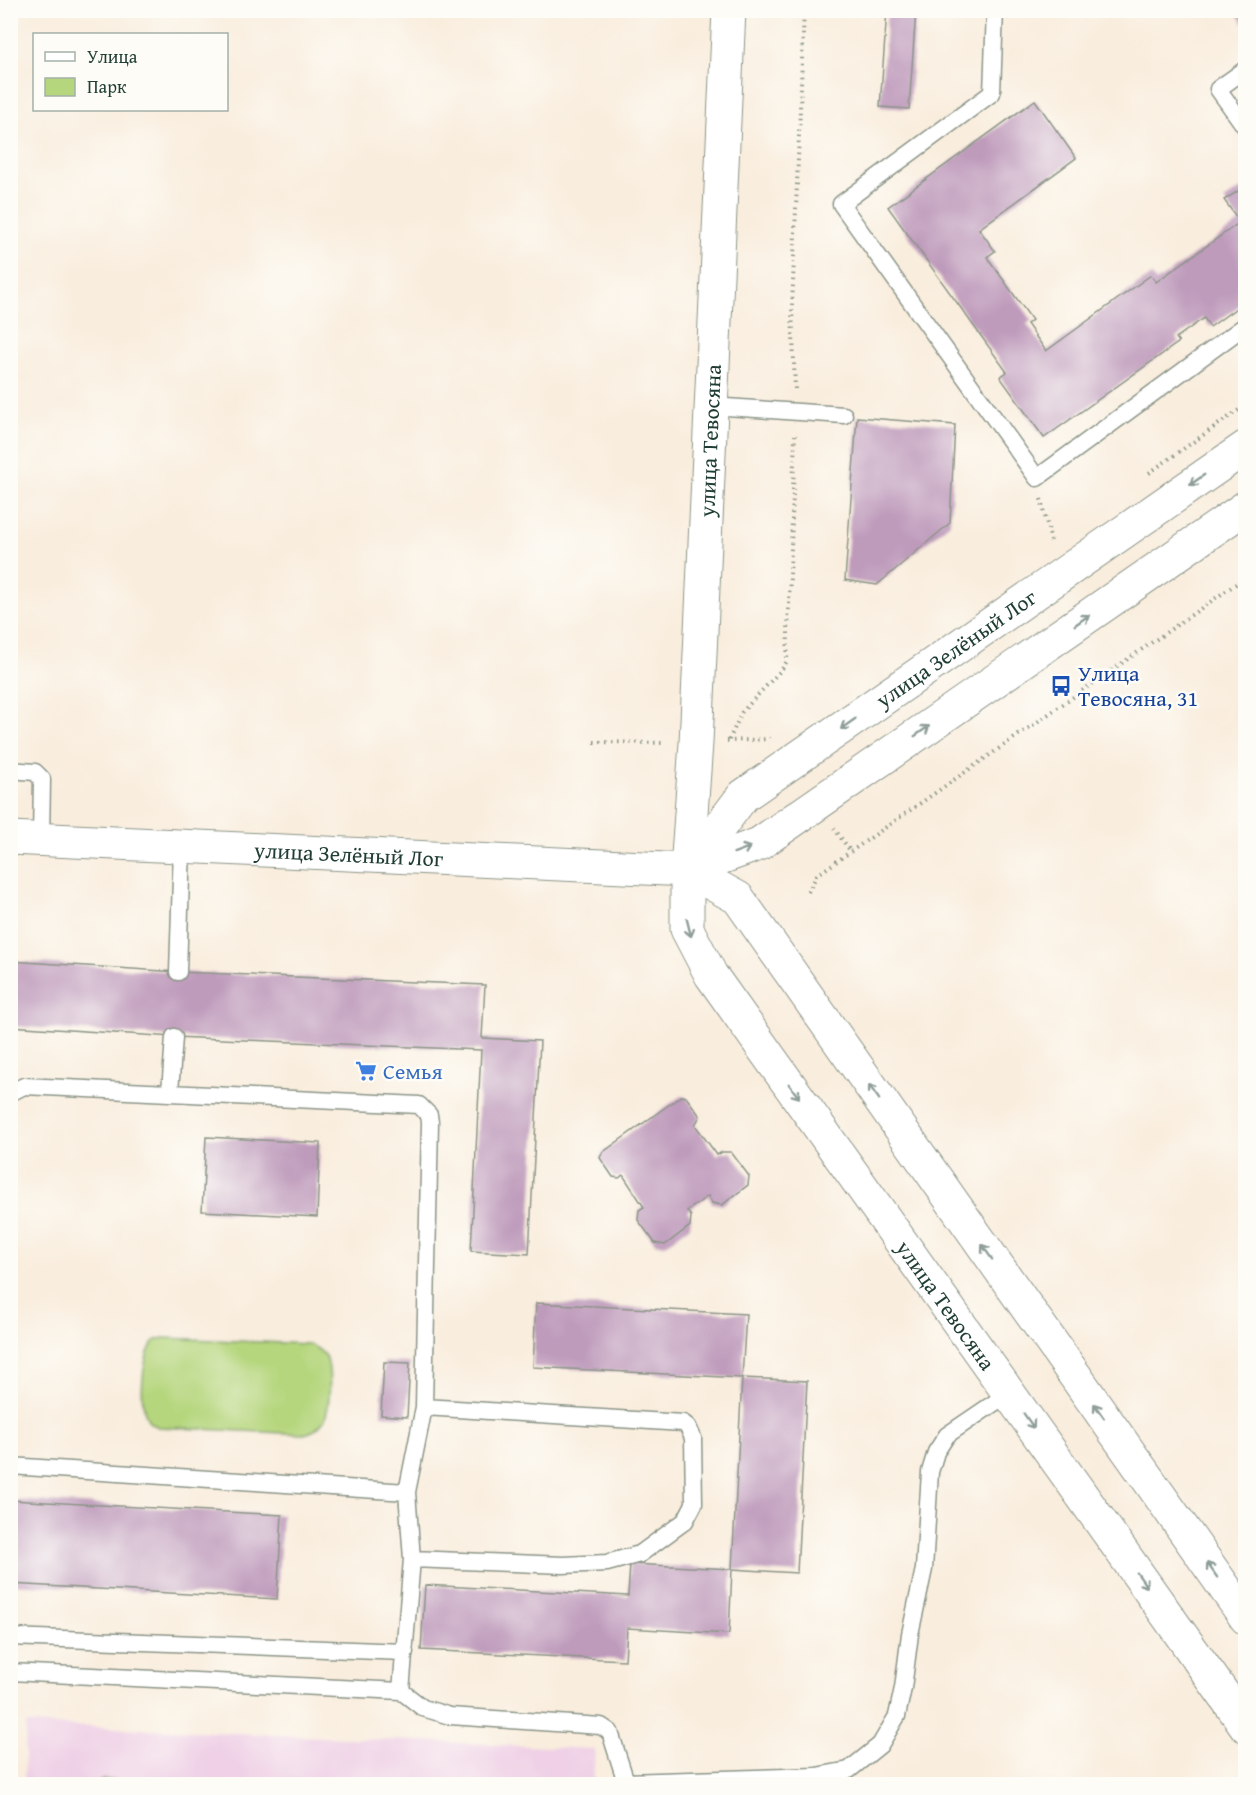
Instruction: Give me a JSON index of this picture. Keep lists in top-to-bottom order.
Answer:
{
  "streets": {
    "street": ["улица Тевосяна", "улица Зелёный Лог"]
  },
  "crossings": [
    ["улица Тевосяна", "улица Зелёный Лог"]
  ],
  "places": {
    "bus stop": ["Улица Тевосяна, 31"],
    "supermarket": ["Семья"]
  },
  "legend": ["Улица", "Парк"]
}
